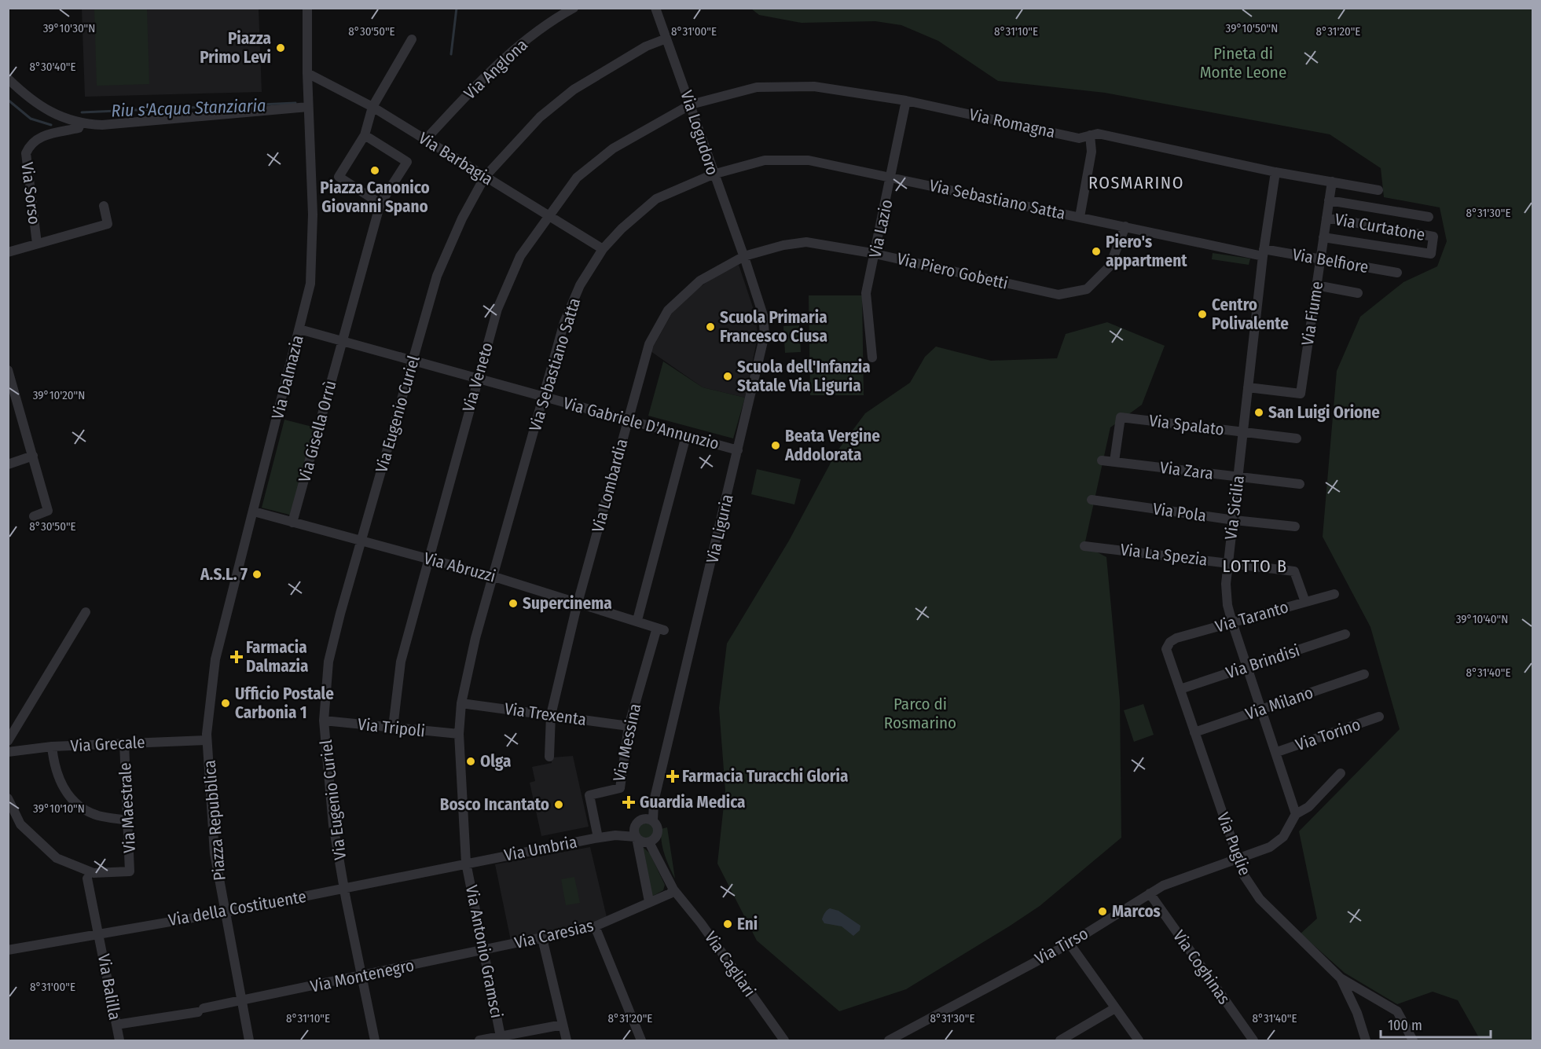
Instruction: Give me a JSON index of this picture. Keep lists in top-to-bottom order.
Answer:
{
  "streets": {
    "street": [
      "Via Anglona",
      "Via Romagna",
      "Via Logudoro",
      "Via Barbagia",
      "Via Sorso",
      "Via Sebastiano Satta",
      "Via Curtatone",
      "Via Lazio",
      "Via Belfiore",
      "Via Piero Gobetti",
      "Via Fiume",
      "Via Dalmazia",
      "Via Veneto",
      "Via Eugenio Curiel",
      "Via Gabriele D'Annunzio",
      "Via Spalato",
      "Via Gisella Orrù",
      "Via Zara",
      "Via Lombardia",
      "Via Sicilia",
      "Via Pola",
      "Via Liguria",
      "Via La Spezia",
      "Via Abruzzi",
      "Via Taranto",
      "Via Brindisi",
      "Via Milano",
      "Via Trexenta",
      "Via Tripoli",
      "Via Torino",
      "Via Messina",
      "Via Grecale",
      "Via Maestrale",
      "Piazza Repubblica",
      "Via Puglie",
      "Via Umbria",
      "Via della Costituente",
      "Via Caresias",
      "Via Tirso",
      "Via Antonio Gramsci",
      "Via Cagliari",
      "Via Coghinas",
      "Via Montenegro",
      "Via Balilla"
    ]
  },
  "crossings": [
    ["Via Anglona", "Via Barbagia"],
    ["Via Romagna", "Via Logudoro"],
    ["Via Romagna", "Via Lazio"],
    ["Via Romagna", "Via Fiume"],
    ["Via Romagna", "Via Veneto"],
    ["Via Romagna", "Via Sicilia"],
    ["Via Logudoro", "Via Sebastiano Satta"],
    ["Via Logudoro", "Via Piero Gobetti"],
    ["Via Logudoro", "Via Veneto"],
    ["Via Logudoro", "Via Eugenio Curiel"],
    ["Via Logudoro", "Via Lombardia"],
    ["Via Logudoro", "Via Liguria"],
    ["Via Barbagia", "Via Sebastiano Satta"],
    ["Via Barbagia", "Via Dalmazia"],
    ["Via Barbagia", "Via Veneto"],
    ["Via Barbagia", "Via Eugenio Curiel"],
    ["Via Sebastiano Satta", "Via Lazio"],
    ["Via Sebastiano Satta", "Via Belfiore"],
    ["Via Sebastiano Satta", "Via Piero Gobetti"],
    ["Via Sebastiano Satta", "Via Gabriele D'Annunzio"],
    ["Via Sebastiano Satta", "Via Sicilia"],
    ["Via Sebastiano Satta", "Via Abruzzi"],
    ["Via Sebastiano Satta", "Via Trexenta"],
    ["Via Sebastiano Satta", "Via Tripoli"],
    ["Via Sebastiano Satta", "Via Umbria"],
    ["Via Sebastiano Satta", "Via della Costituente"],
    ["Via Sebastiano Satta", "Via Antonio Gramsci"],
    ["Via Curtatone", "Via Fiume"],
    ["Via Lazio", "Via Piero Gobetti"],
    ["Via Belfiore", "Via Fiume"],
    ["Via Belfiore", "Via Sicilia"],
    ["Via Piero Gobetti", "Via Lombardia"],
    ["Via Piero Gobetti", "Via Liguria"],
    ["Via Fiume", "Via Sicilia"],
    ["Via Dalmazia", "Via Gabriele D'Annunzio"],
    ["Via Dalmazia", "Via Abruzzi"],
    ["Via Dalmazia", "Via Grecale"],
    ["Via Dalmazia", "Piazza Repubblica"],
    ["Via Veneto", "Via Gabriele D'Annunzio"],
    ["Via Veneto", "Via Abruzzi"],
    ["Via Veneto", "Via Tripoli"],
    ["Via Eugenio Curiel", "Via Gabriele D'Annunzio"],
    ["Via Eugenio Curiel", "Via Abruzzi"],
    ["Via Eugenio Curiel", "Via Tripoli"],
    ["Via Eugenio Curiel", "Via della Costituente"],
    ["Via Eugenio Curiel", "Via Montenegro"],
    ["Via Gabriele D'Annunzio", "Via Gisella Orrù"],
    ["Via Gabriele D'Annunzio", "Via Lombardia"],
    ["Via Gabriele D'Annunzio", "Via Liguria"],
    ["Via Spalato", "Via Zara"],
    ["Via Spalato", "Via Sicilia"],
    ["Via Gisella Orrù", "Via Abruzzi"],
    ["Via Zara", "Via Sicilia"],
    ["Via Lombardia", "Via Liguria"],
    ["Via Lombardia", "Via Abruzzi"],
    ["Via Lombardia", "Via Trexenta"],
    ["Via Sicilia", "Via Pola"],
    ["Via Sicilia", "Via La Spezia"],
    ["Via Sicilia", "Via Taranto"],
    ["Via Sicilia", "Via Brindisi"],
    ["Via Sicilia", "Via Milano"],
    ["Via Sicilia", "Via Torino"],
    ["Via Liguria", "Via Umbria"],
    ["Via Liguria", "Via Cagliari"],
    ["Via La Spezia", "Via Taranto"],
    ["Via Abruzzi", "Via Messina"],
    ["Via Taranto", "Via Puglie"],
    ["Via Brindisi", "Via Puglie"],
    ["Via Milano", "Via Puglie"],
    ["Via Trexenta", "Via Messina"],
    ["Via Messina", "Via Umbria"],
    ["Via Grecale", "Via Maestrale"],
    ["Via Grecale", "Piazza Repubblica"],
    ["Piazza Repubblica", "Via della Costituente"],
    ["Piazza Repubblica", "Via Montenegro"],
    ["Via Puglie", "Via Tirso"],
    ["Via Umbria", "Via della Costituente"],
    ["Via Umbria", "Via Antonio Gramsci"],
    ["Via Umbria", "Via Cagliari"],
    ["Via della Costituente", "Via Antonio Gramsci"],
    ["Via della Costituente", "Via Balilla"],
    ["Via Caresias", "Via Antonio Gramsci"],
    ["Via Caresias", "Via Cagliari"],
    ["Via Caresias", "Via Montenegro"],
    ["Via Tirso", "Via Coghinas"],
    ["Via Antonio Gramsci", "Via Montenegro"],
    ["Via Montenegro", "Via Balilla"]
  ],
  "districts": ["ROSMARINO", "LOTTO B"],
  "water": ["Riu s'Acqua Stanziaria"],
  "parks": ["Pineta di Monte Leone", "Parco di Rosmarino"],
  "places": {
    "other": [
      "Piazza Primo Levi",
      "Piazza Canonico Giovanni Spano",
      "Piero's appartment",
      "Centro Polivalente",
      "Scuola Primaria Francesco Ciusa",
      "Scuola dell'Infanzia Statale Via Liguria",
      "San Luigi Orione",
      "Beata Vergine Addolorata",
      "A.S.L. 7",
      "Supercinema",
      "Ufficio Postale Carbonia 1",
      "Olga",
      "Bosco Incantato",
      "Marcos",
      "Eni"
    ],
    "health": ["Farmacia Dalmazia", "Farmacia Turacchi Gloria", "Guardia Medica"]
  },
  "scale_bar": "100 m",
  "coordinates": [
    "39°10'50\"N",
    "39°10'30\"N",
    "8°30'50\"E",
    "8°31'00\"E",
    "8°31'10\"E",
    "8°31'20\"E",
    "8°30'40\"E",
    "8°31'30\"E",
    "39°10'20\"N",
    "39°10'40\"N",
    "8°31'40\"E",
    "39°10'10\"N"
  ]
}
